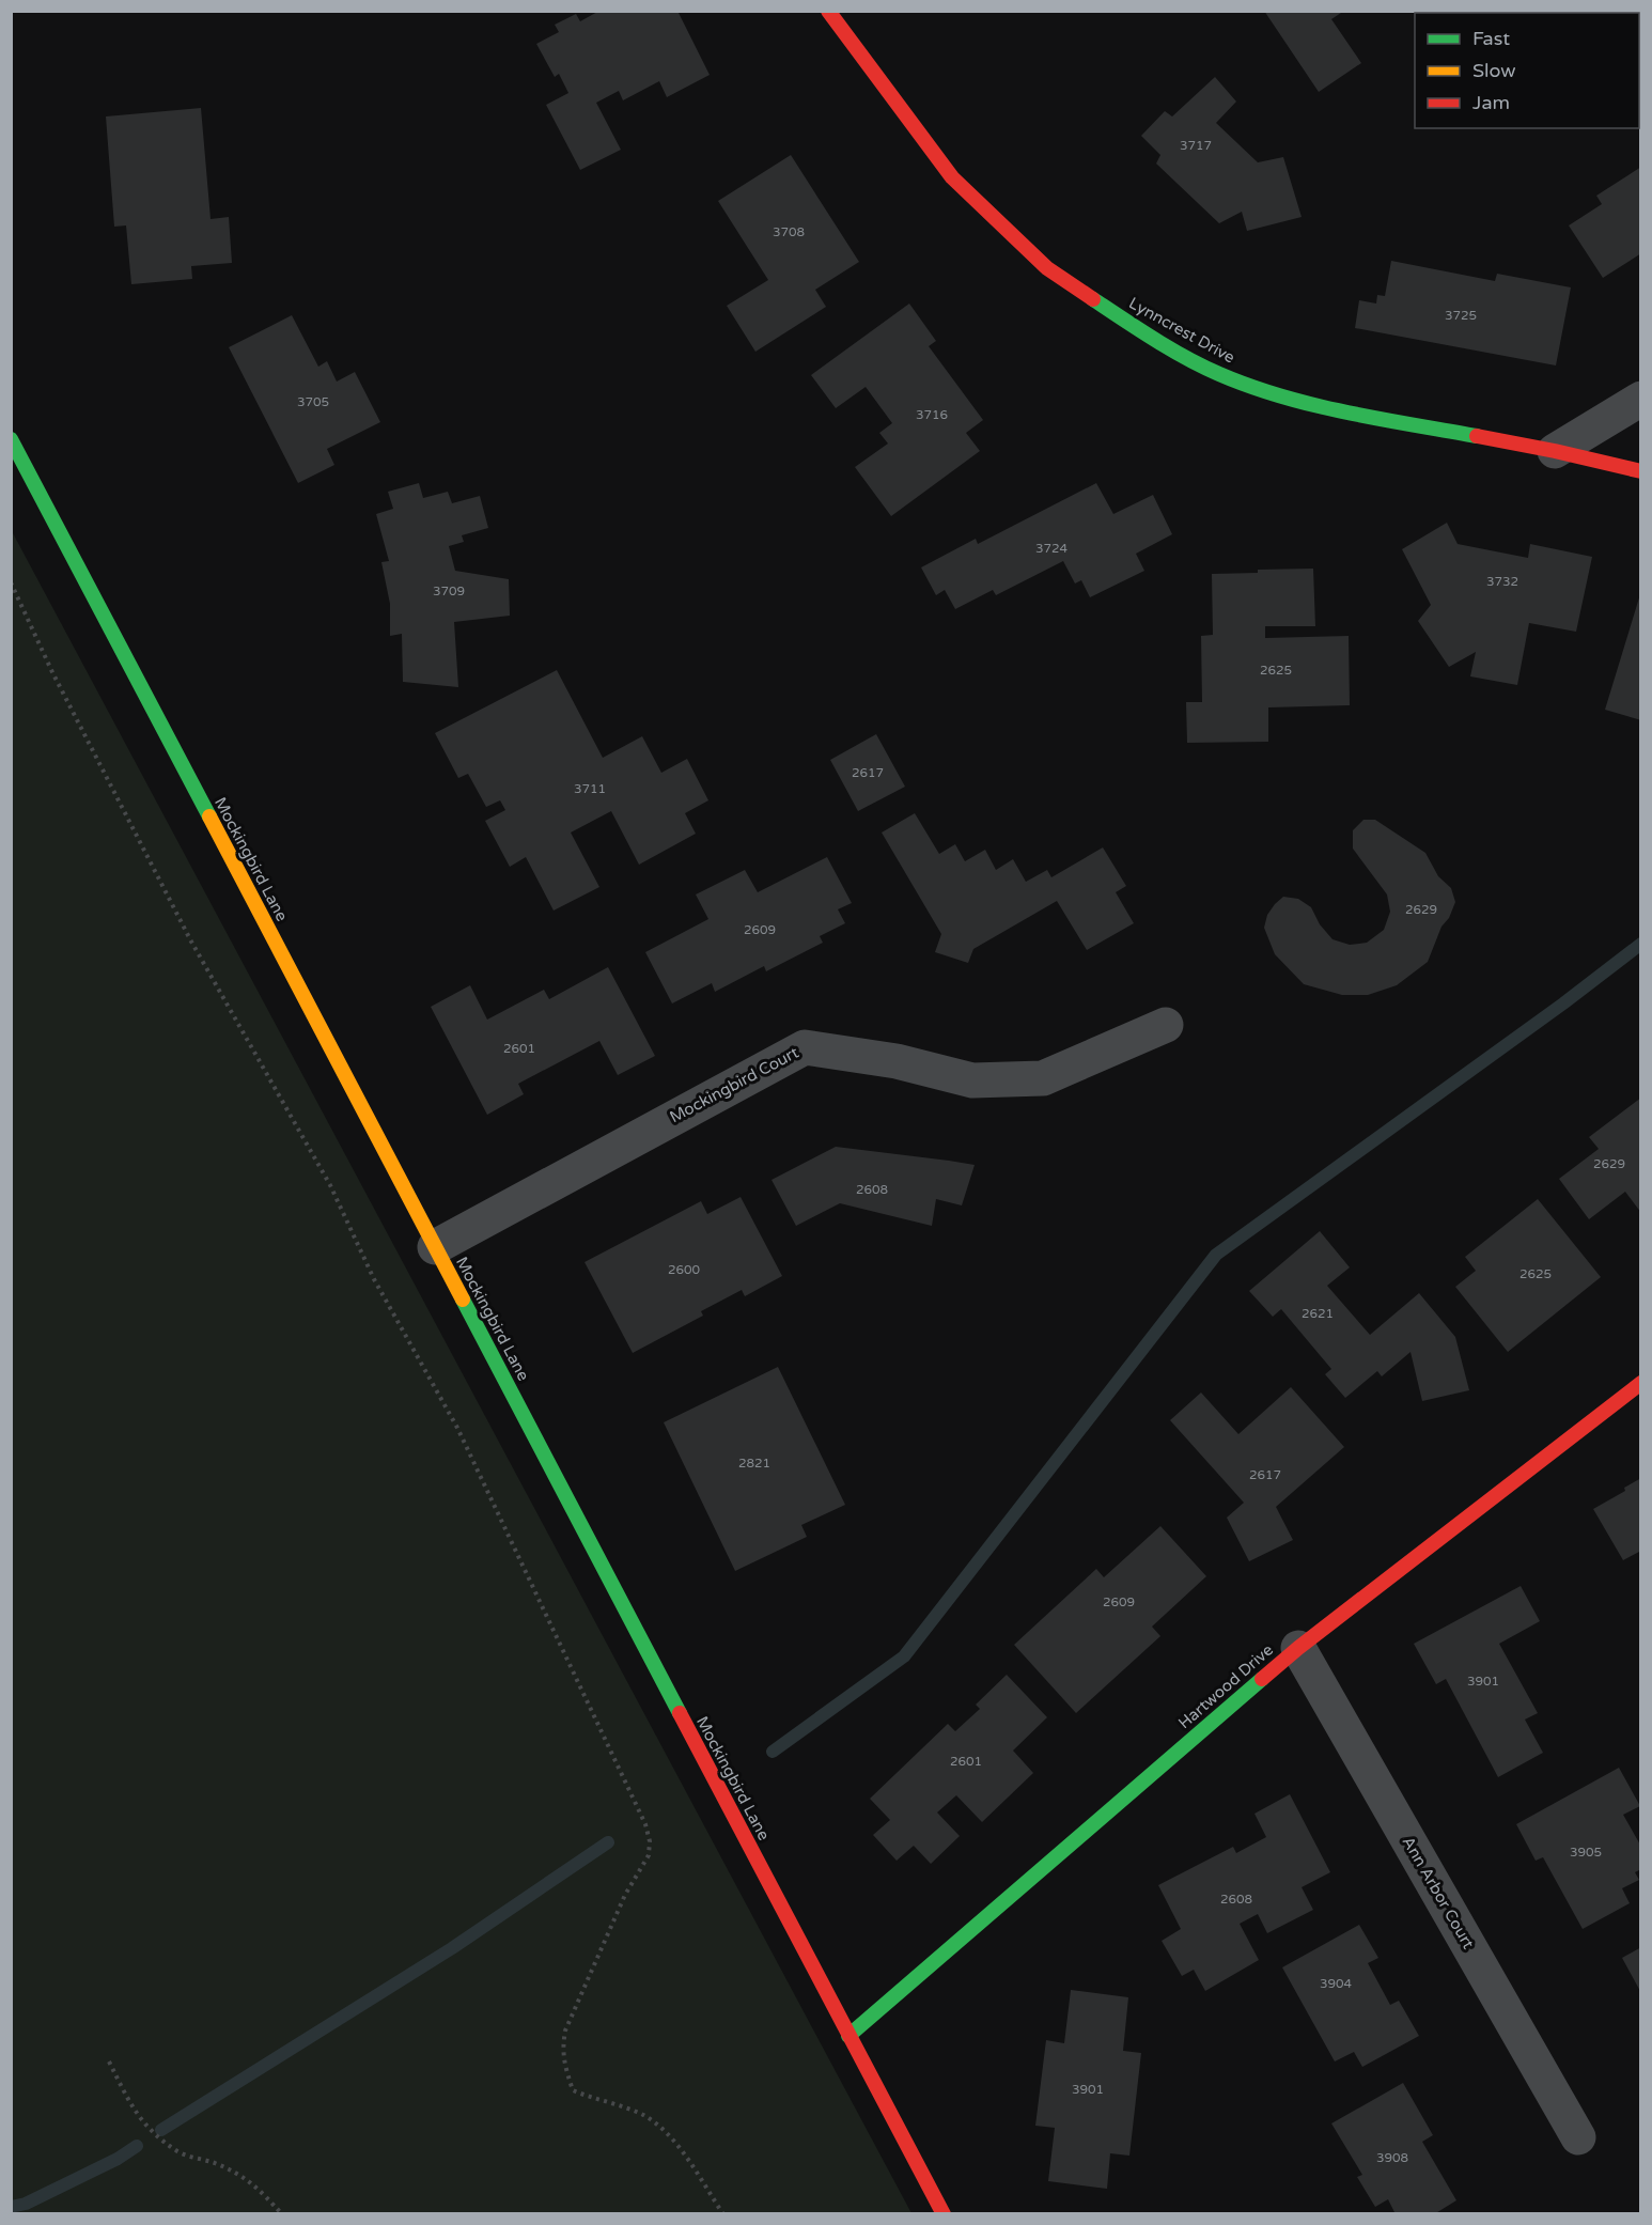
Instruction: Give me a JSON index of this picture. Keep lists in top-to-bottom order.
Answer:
{
  "streets": {
    "street": [
      "Lynncrest Drive",
      "Mockingbird Lane",
      "Mockingbird Court",
      "Hartwood Drive",
      "Ann Arbor Court"
    ]
  },
  "crossings": [
    ["Mockingbird Lane", "Mockingbird Court"],
    ["Mockingbird Lane", "Hartwood Drive"],
    ["Hartwood Drive", "Ann Arbor Court"]
  ],
  "house_numbers": [
    "3717",
    "3708",
    "3725",
    "3705",
    "3716",
    "3724",
    "3732",
    "3709",
    "2625",
    "2617",
    "3711",
    "2629",
    "2609",
    "2601",
    "2629",
    "2608",
    "2600",
    "2625",
    "2621",
    "2821",
    "2617",
    "2609",
    "3901",
    "2601",
    "3905",
    "2608",
    "3904",
    "3901",
    "3908"
  ],
  "legend": ["Fast", "Slow", "Jam"]
}
